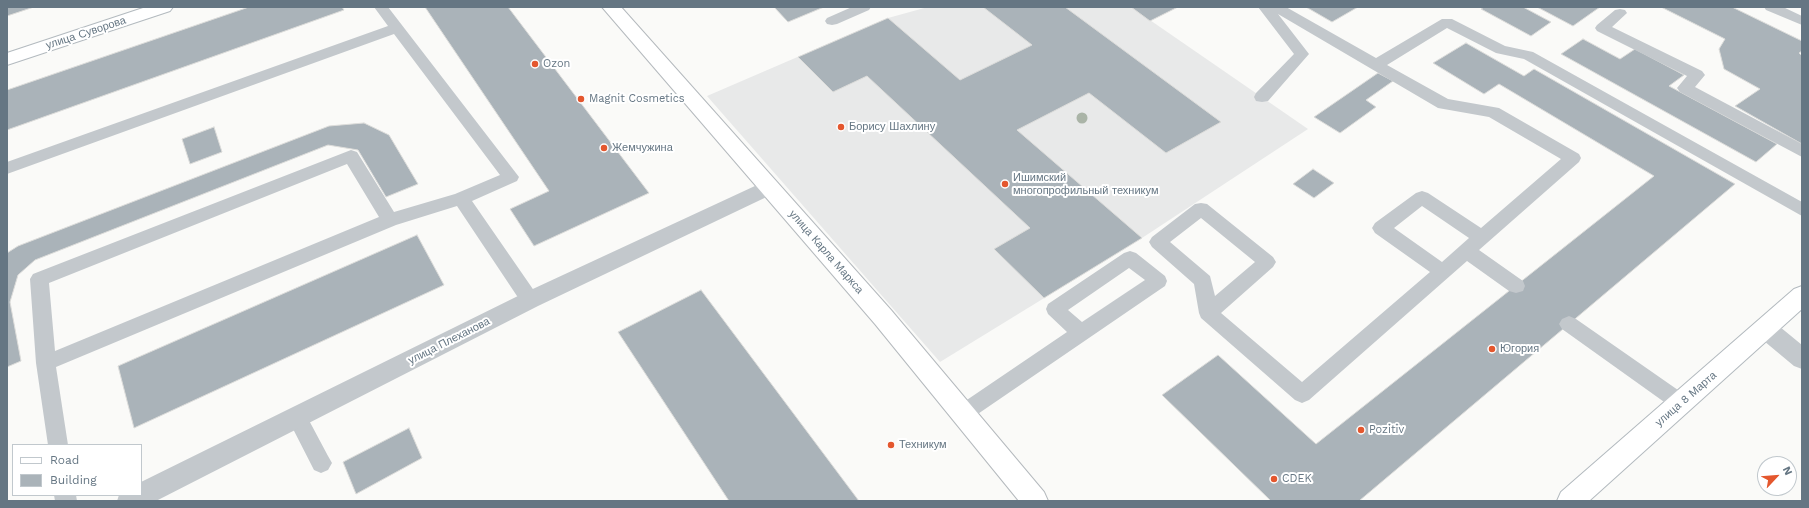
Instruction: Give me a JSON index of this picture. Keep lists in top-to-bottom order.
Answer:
{
  "streets": {
    "main road": ["улица Суворова", "улица Карла Маркса", "улица 8 Марта"],
    "street": ["улица Плеханова"]
  },
  "crossings": [
    ["улица Карла Маркса", "улица Плеханова"]
  ],
  "places": [
    "Ozon",
    "Magnit Cosmetics",
    "Борису Шахлину",
    "Жемчужина",
    "Ишимский многопрофильный техникум",
    "Югория",
    "Pozitiv",
    "Техникум",
    "CDEK"
  ],
  "legend": ["Road", "Building"],
  "north": "top right"
}
